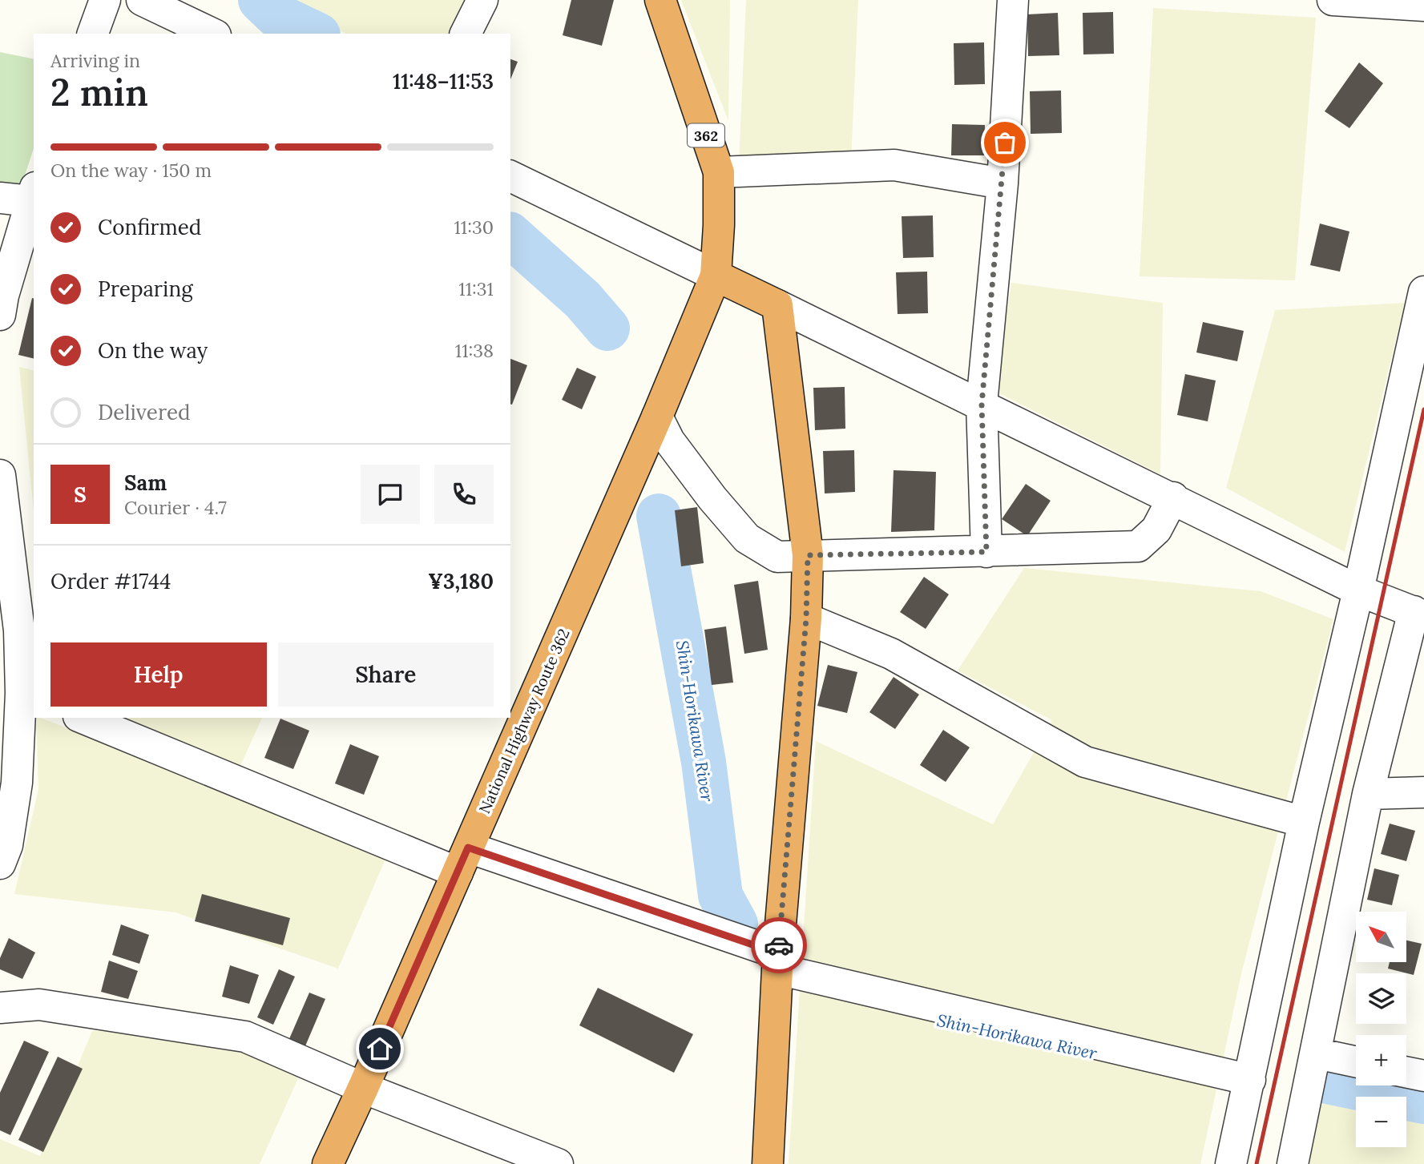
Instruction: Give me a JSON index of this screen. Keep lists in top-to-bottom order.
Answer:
{
  "streets": {
    "highway": ["362", "National Highway Route 362"]
  },
  "water": ["Shin-Horikawa River"],
  "north": "top left",
  "page": {
    "heading": ["2 min", "Arriving in", "11:48–11:53"],
    "panel": [
      "Sam",
      "Courier · 4.7",
      "Order #1744",
      "¥3,180"
    ],
    "bar": "On the way · 150 m",
    "list": [
      ["Confirmed", "11:30"],
      ["Preparing", "11:31"],
      ["On the way", "11:38"],
      "Delivered"
    ],
    "round": "S",
    "buttons": ["Help", "Share"],
    "map_buttons": ["+", "−"]
  }
}
